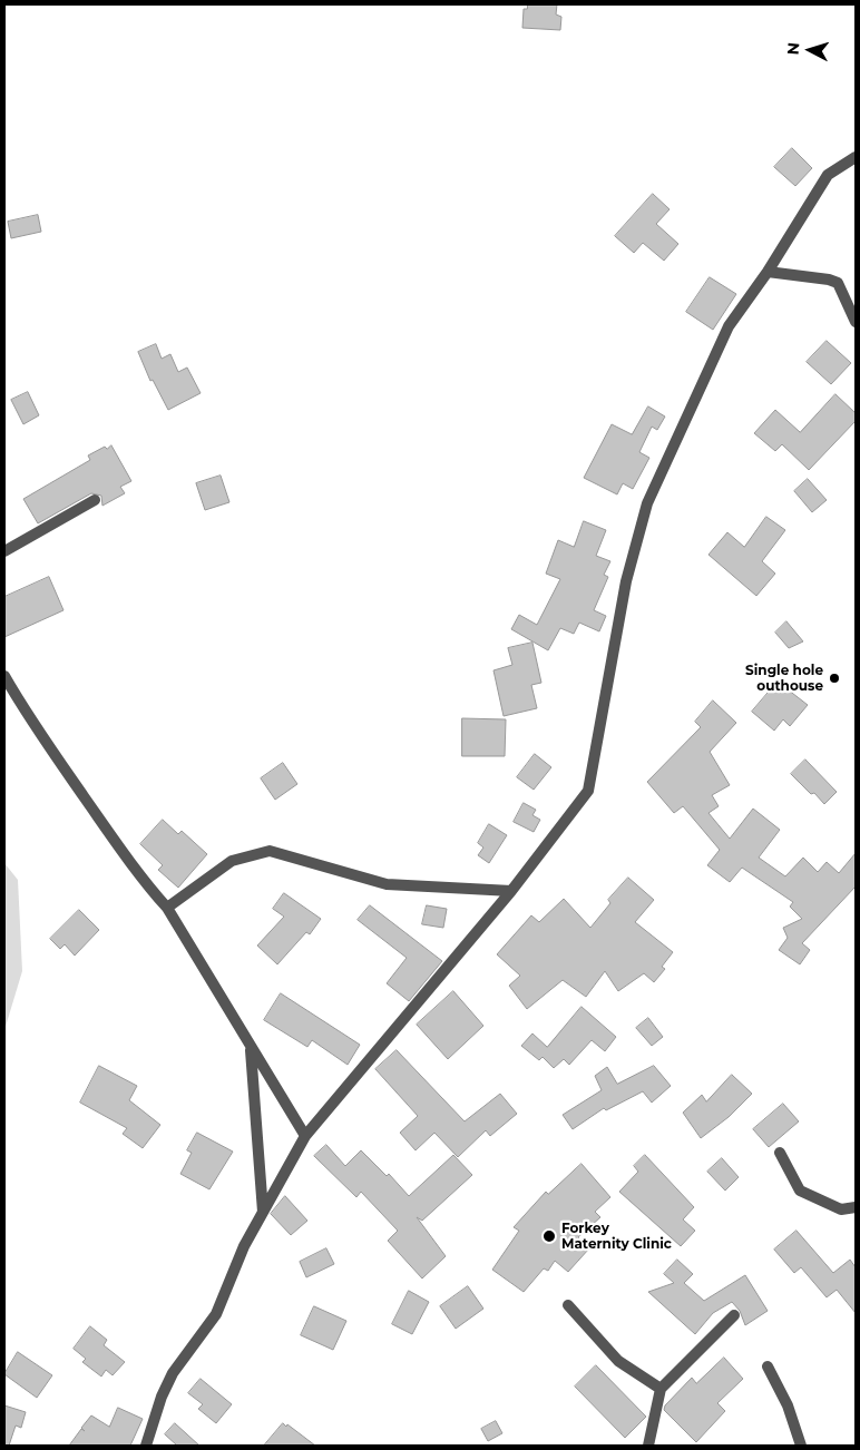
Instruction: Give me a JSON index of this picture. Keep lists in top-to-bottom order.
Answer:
{
  "places": ["Single hole outhouse", "Forkey Maternity Clinic"],
  "north": "left"
}
